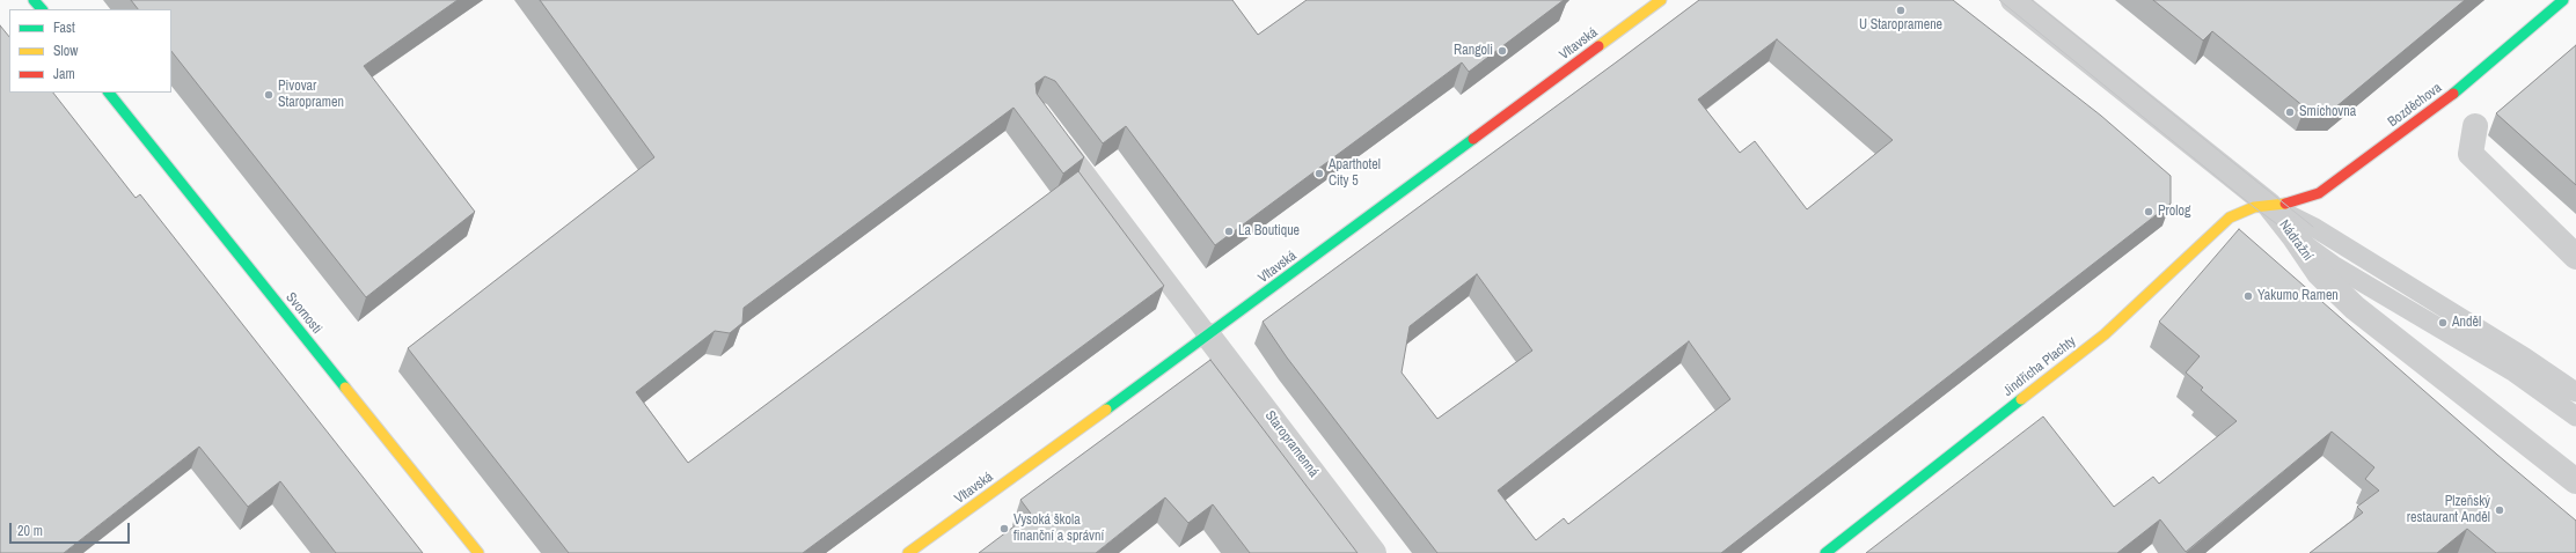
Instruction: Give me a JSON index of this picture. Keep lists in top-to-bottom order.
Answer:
{
  "streets": {
    "main road": [
      "Vltavská",
      "Bozděchova",
      "Svornosti",
      "Jindřicha Plachty"
    ],
    "street": ["Nádražní", "Staropramenná"]
  },
  "crossings": [
    ["Vltavská", "Staropramenná"],
    ["Bozděchova", "Nádražní"],
    ["Bozděchova", "Jindřicha Plachty"],
    ["Nádražní", "Jindřicha Plachty"]
  ],
  "places": [
    "U Staropramene",
    "Rangoli",
    "Pivovar Staropramen",
    "Smíchovna",
    "Aparthotel City 5",
    "Prolog",
    "La Boutique",
    "Yakumo Ramen",
    "Anděl",
    "Plzeňský restaurant Anděl",
    "Vysoká škola finanční a správní"
  ],
  "legend": ["Fast", "Slow", "Jam"],
  "scale_bar": "20 m"
}
